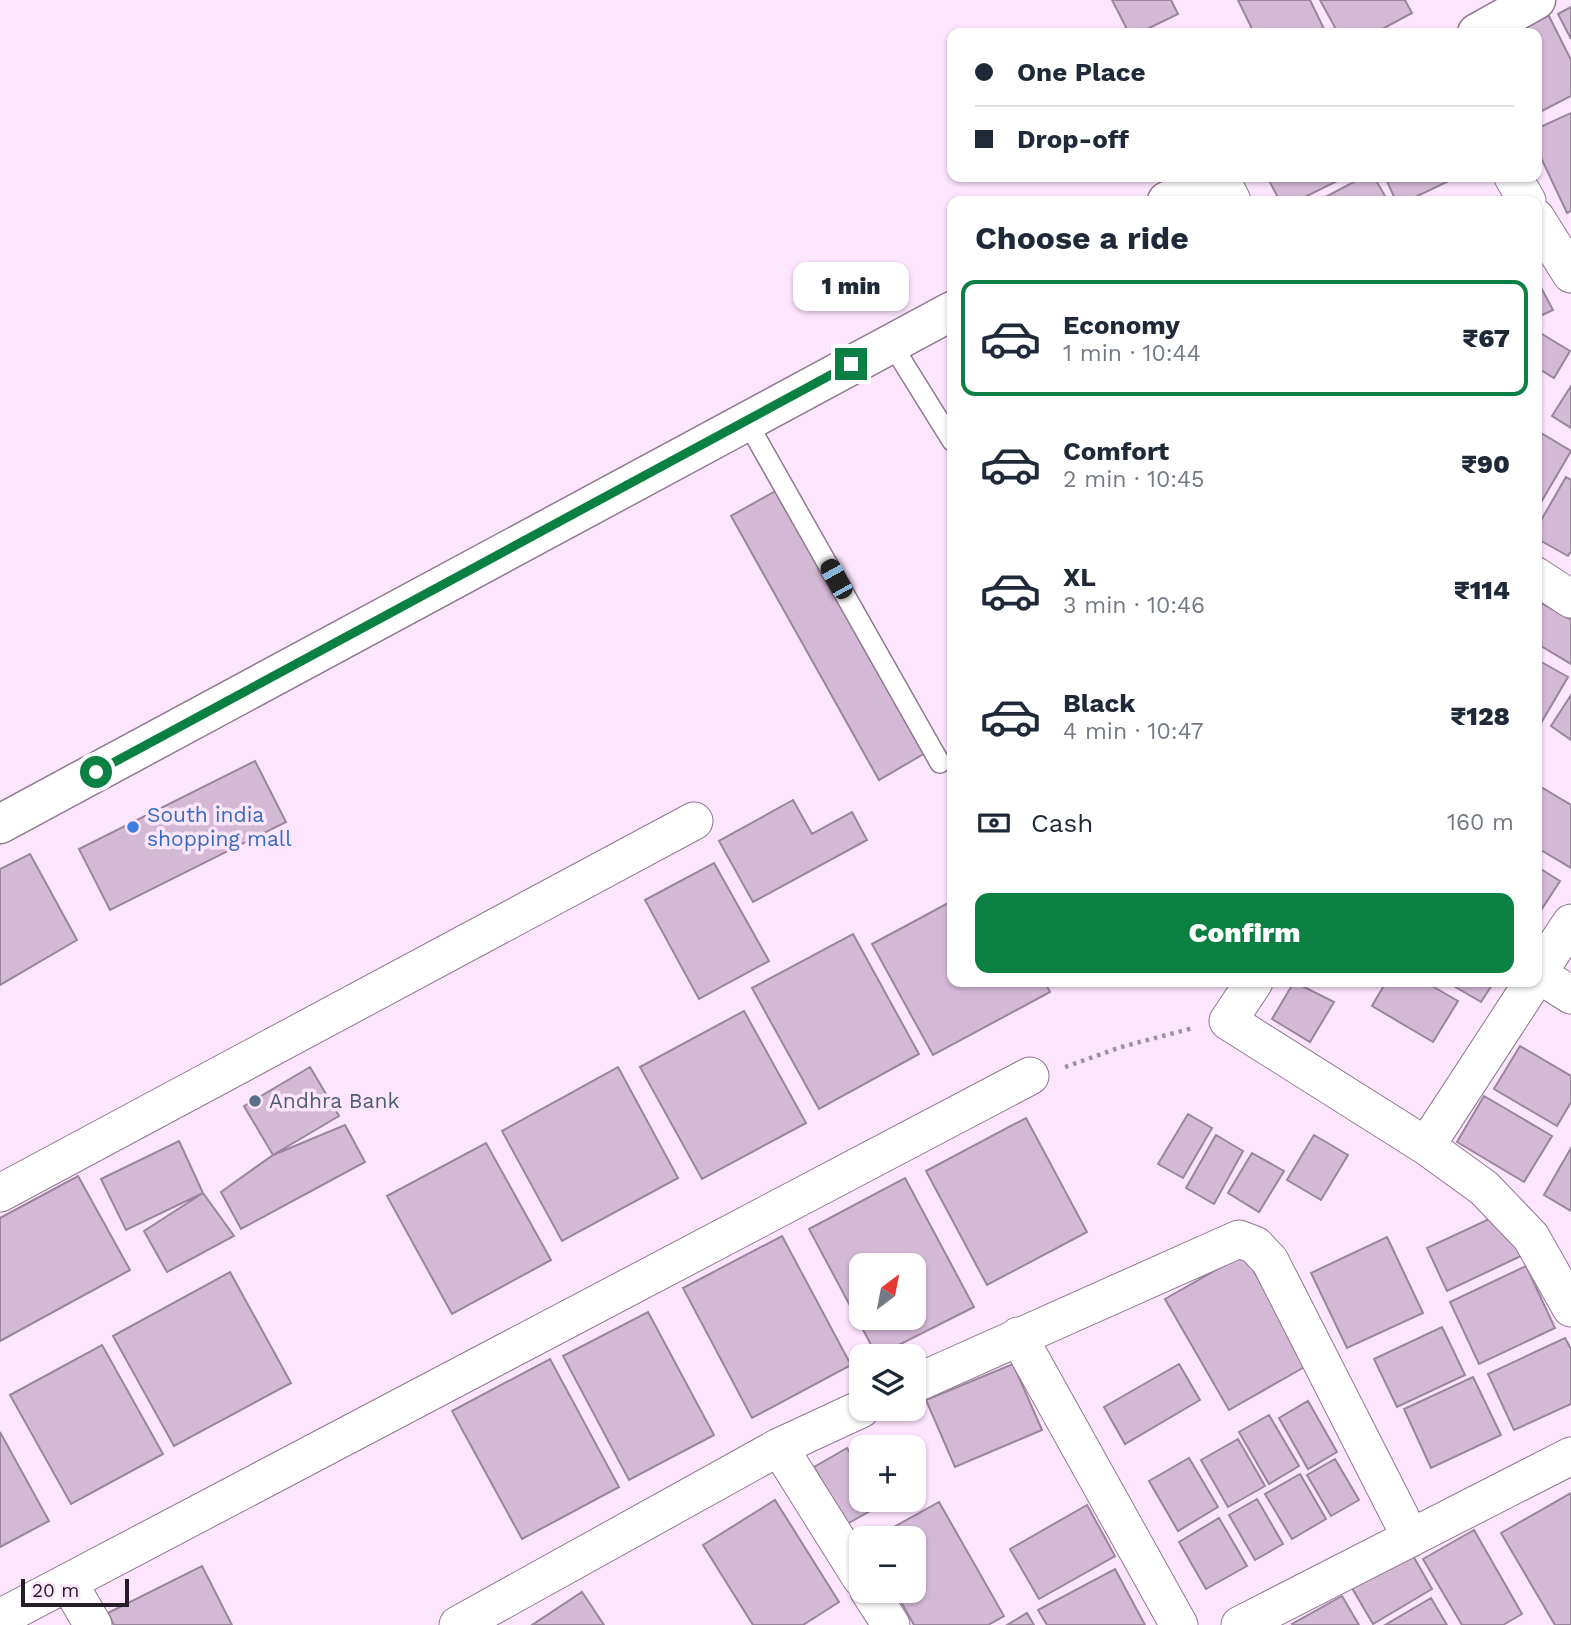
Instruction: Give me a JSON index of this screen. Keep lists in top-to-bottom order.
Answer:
{
  "places": ["South india shopping mall", "Andhra Bank"],
  "scale_bar": "20 m",
  "north": "top right",
  "page": {
    "banner": ["One Place", "Drop-off"],
    "heading": "Choose a ride",
    "bubble": "1 min",
    "list": [
      {
        "name": "Economy",
        "note": "1 min · 10:44",
        "value": "₹67"
      },
      {
        "name": "Comfort",
        "note": "2 min · 10:45",
        "value": "₹90"
      },
      {
        "name": "XL",
        "note": "3 min · 10:46",
        "value": "₹114"
      },
      {
        "name": "Black",
        "note": "4 min · 10:47",
        "value": "₹128"
      }
    ],
    "pay": ["Cash", "160 m"],
    "buttons": "Confirm",
    "map_buttons": ["+", "−"],
    "scale": "20 m"
  }
}
